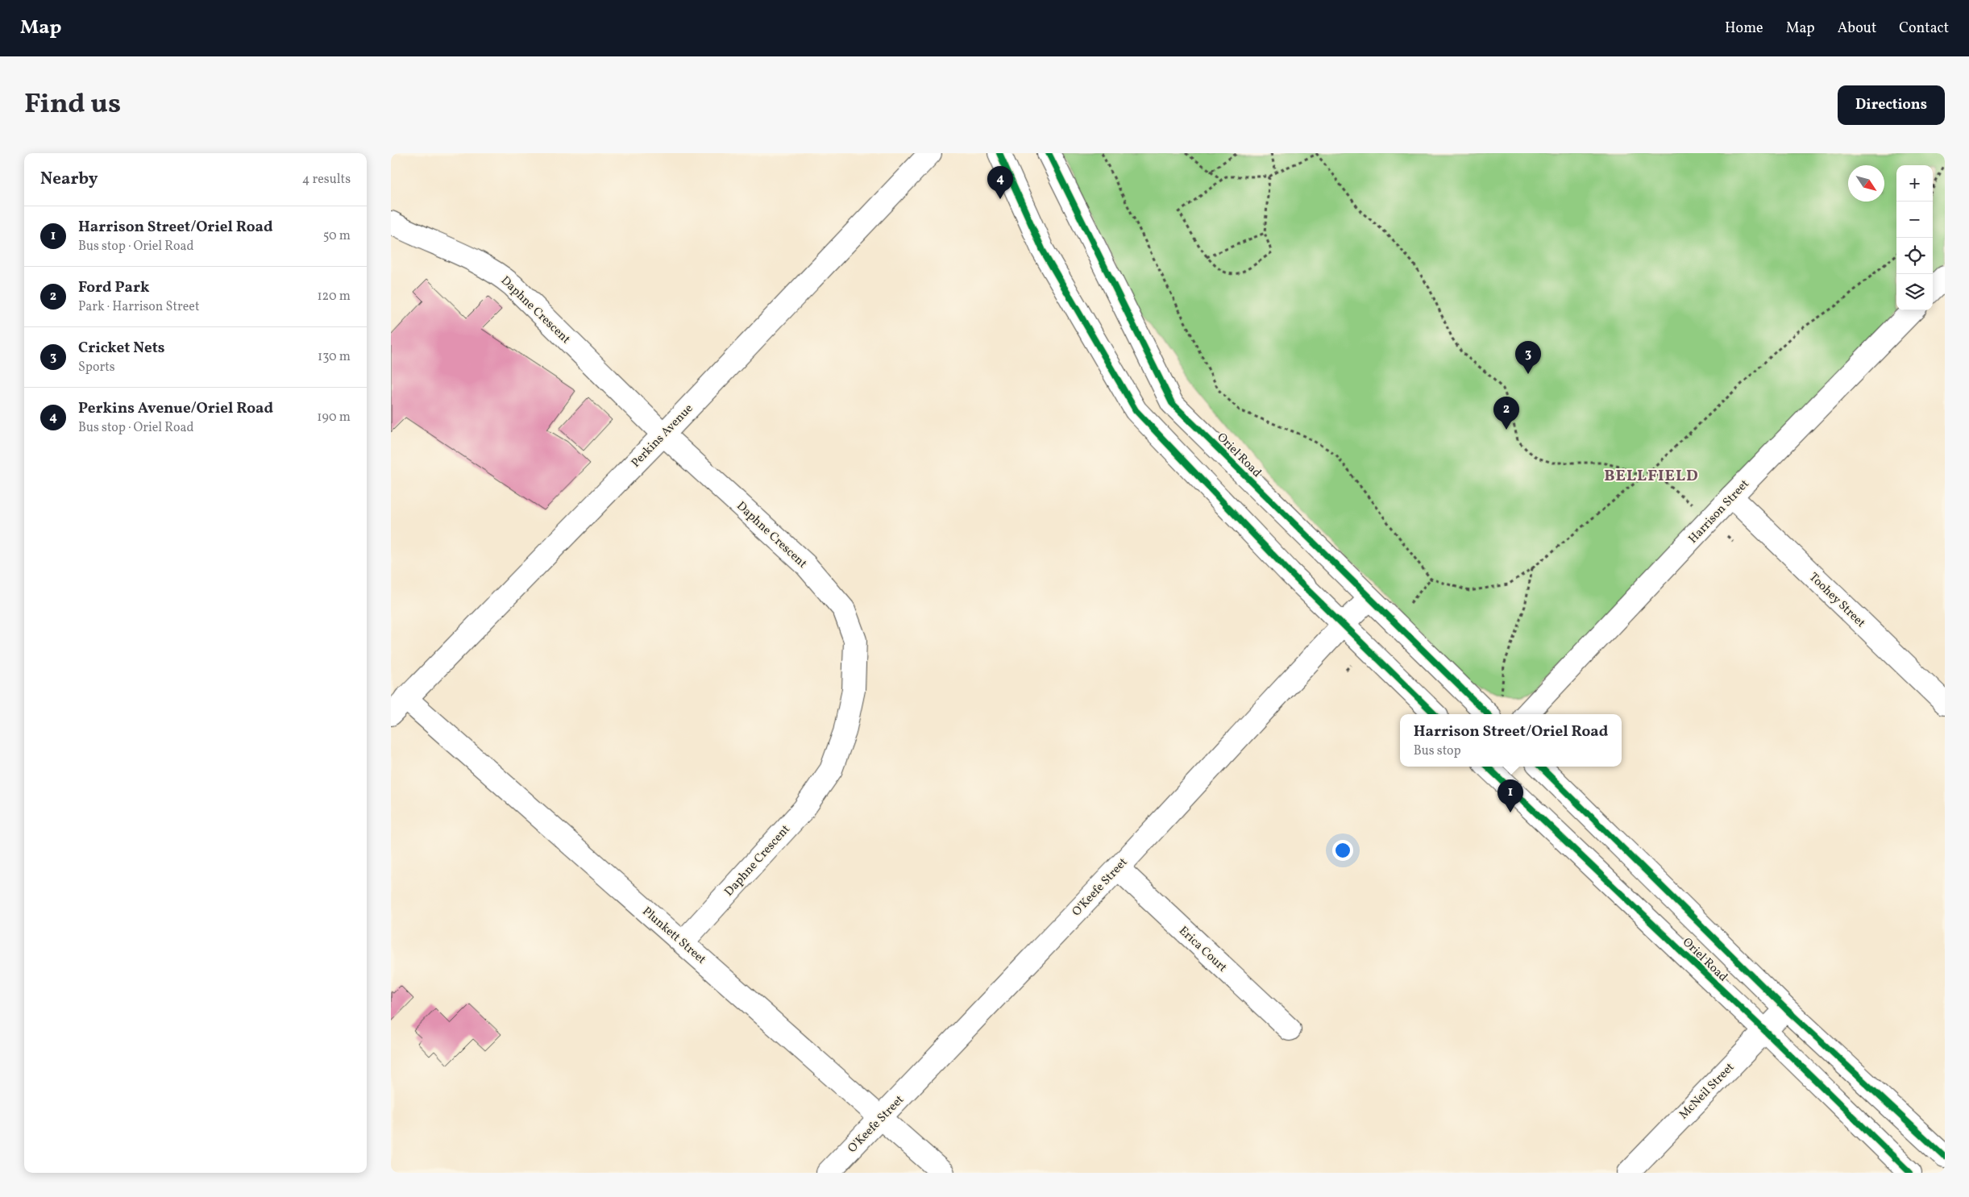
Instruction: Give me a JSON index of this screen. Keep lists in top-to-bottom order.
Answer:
{
  "streets": {
    "street": [
      "Daphne Crescent",
      "Perkins Avenue",
      "Oriel Road",
      "Harrison Street",
      "Toohey Street",
      "O'Keefe Street",
      "Plunkett Street",
      "Erica Court",
      "McNeil Street"
    ]
  },
  "crossings": [
    ["Daphne Crescent", "Perkins Avenue"],
    ["Daphne Crescent", "Plunkett Street"],
    ["Perkins Avenue", "Plunkett Street"],
    ["Oriel Road", "O'Keefe Street"],
    ["Oriel Road", "McNeil Street"],
    ["Harrison Street", "Toohey Street"],
    ["O'Keefe Street", "Plunkett Street"],
    ["O'Keefe Street", "Erica Court"]
  ],
  "districts": ["BELLFIELD"],
  "north": "bottom right",
  "page": {
    "header": "Map",
    "nav": [
      "Home",
      "Map",
      "About",
      "Contact"
    ],
    "title": "Find us",
    "buttons": "Directions",
    "heading": ["Nearby", "4 results"],
    "map_buttons": ["+", "−"],
    "pins": [
      "4",
      "3",
      "2",
      "1"
    ],
    "list": [
      {
        "mark": "1",
        "name": "Harrison Street/Oriel Road",
        "note": "Bus stop · Oriel Road",
        "value": "50 m"
      },
      {
        "mark": "2",
        "name": "Ford Park",
        "note": "Park · Harrison Street",
        "value": "120 m"
      },
      {
        "mark": "3",
        "name": "Cricket Nets",
        "note": "Sports",
        "value": "130 m"
      },
      {
        "mark": "4",
        "name": "Perkins Avenue/Oriel Road",
        "note": "Bus stop · Oriel Road",
        "value": "190 m"
      }
    ],
    "popup": ["Harrison Street/Oriel Road", "Bus stop"]
  }
}
